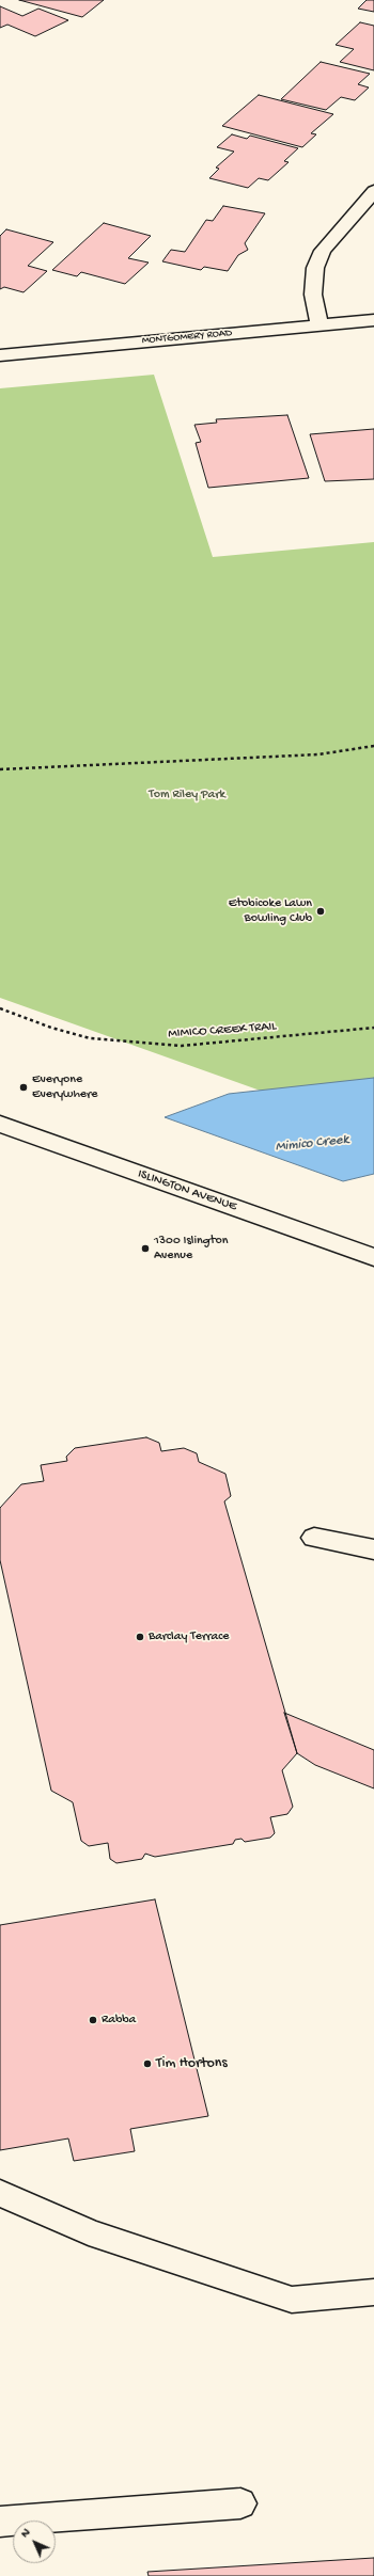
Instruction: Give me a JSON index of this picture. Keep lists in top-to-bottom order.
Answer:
{
  "streets": {
    "street": ["MONTGOMERY ROAD", "ISLINGTON AVENUE"],
    "path": ["MIMICO CREEK TRAIL"]
  },
  "water": ["Mimico Creek"],
  "parks": ["Tom Riley Park"],
  "places": [
    "Etobicoke Lawn Bowling Club",
    "Everyone Everywhere",
    "1300 Islington Avenue",
    "Barclay Terrace",
    "Rabba",
    "Tim Hortons"
  ],
  "north": "top left"
}
